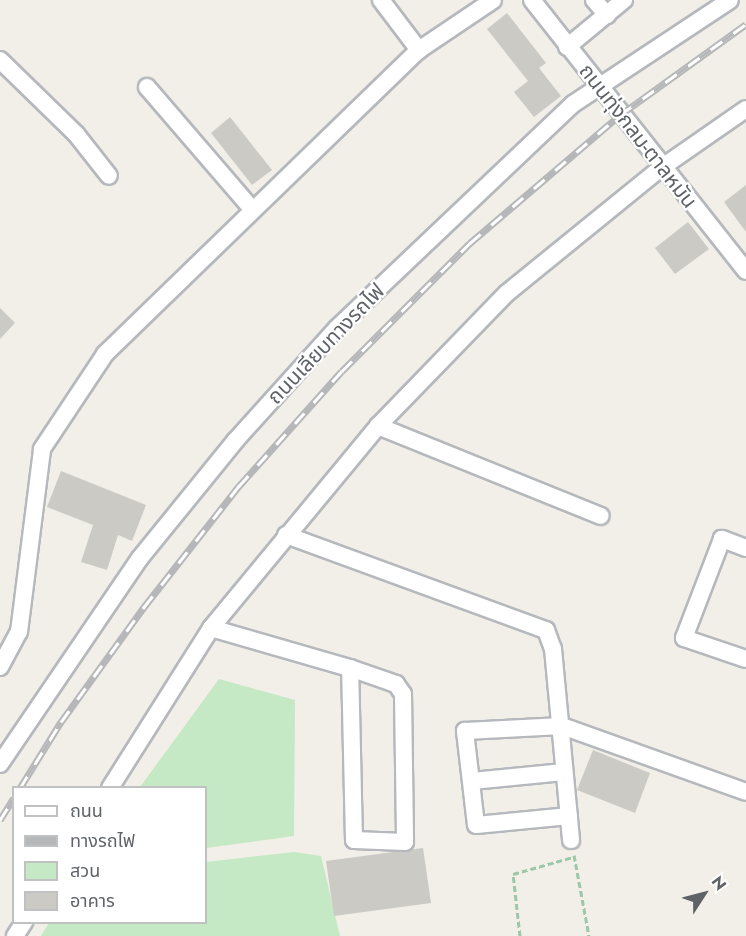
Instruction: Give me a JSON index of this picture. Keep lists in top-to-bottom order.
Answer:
{
  "streets": {
    "street": ["ถนนทุ่งกลม-ตาลหมัน", "ถนนเลียบทางรถไฟ"]
  },
  "crossings": [
    ["ถนนทุ่งกลม-ตาลหมัน", "ถนนเลียบทางรถไฟ"]
  ],
  "legend": [
    "ถนน",
    "ทางรถไฟ",
    "สวน",
    "อาคาร"
  ],
  "north": "top right"
}
